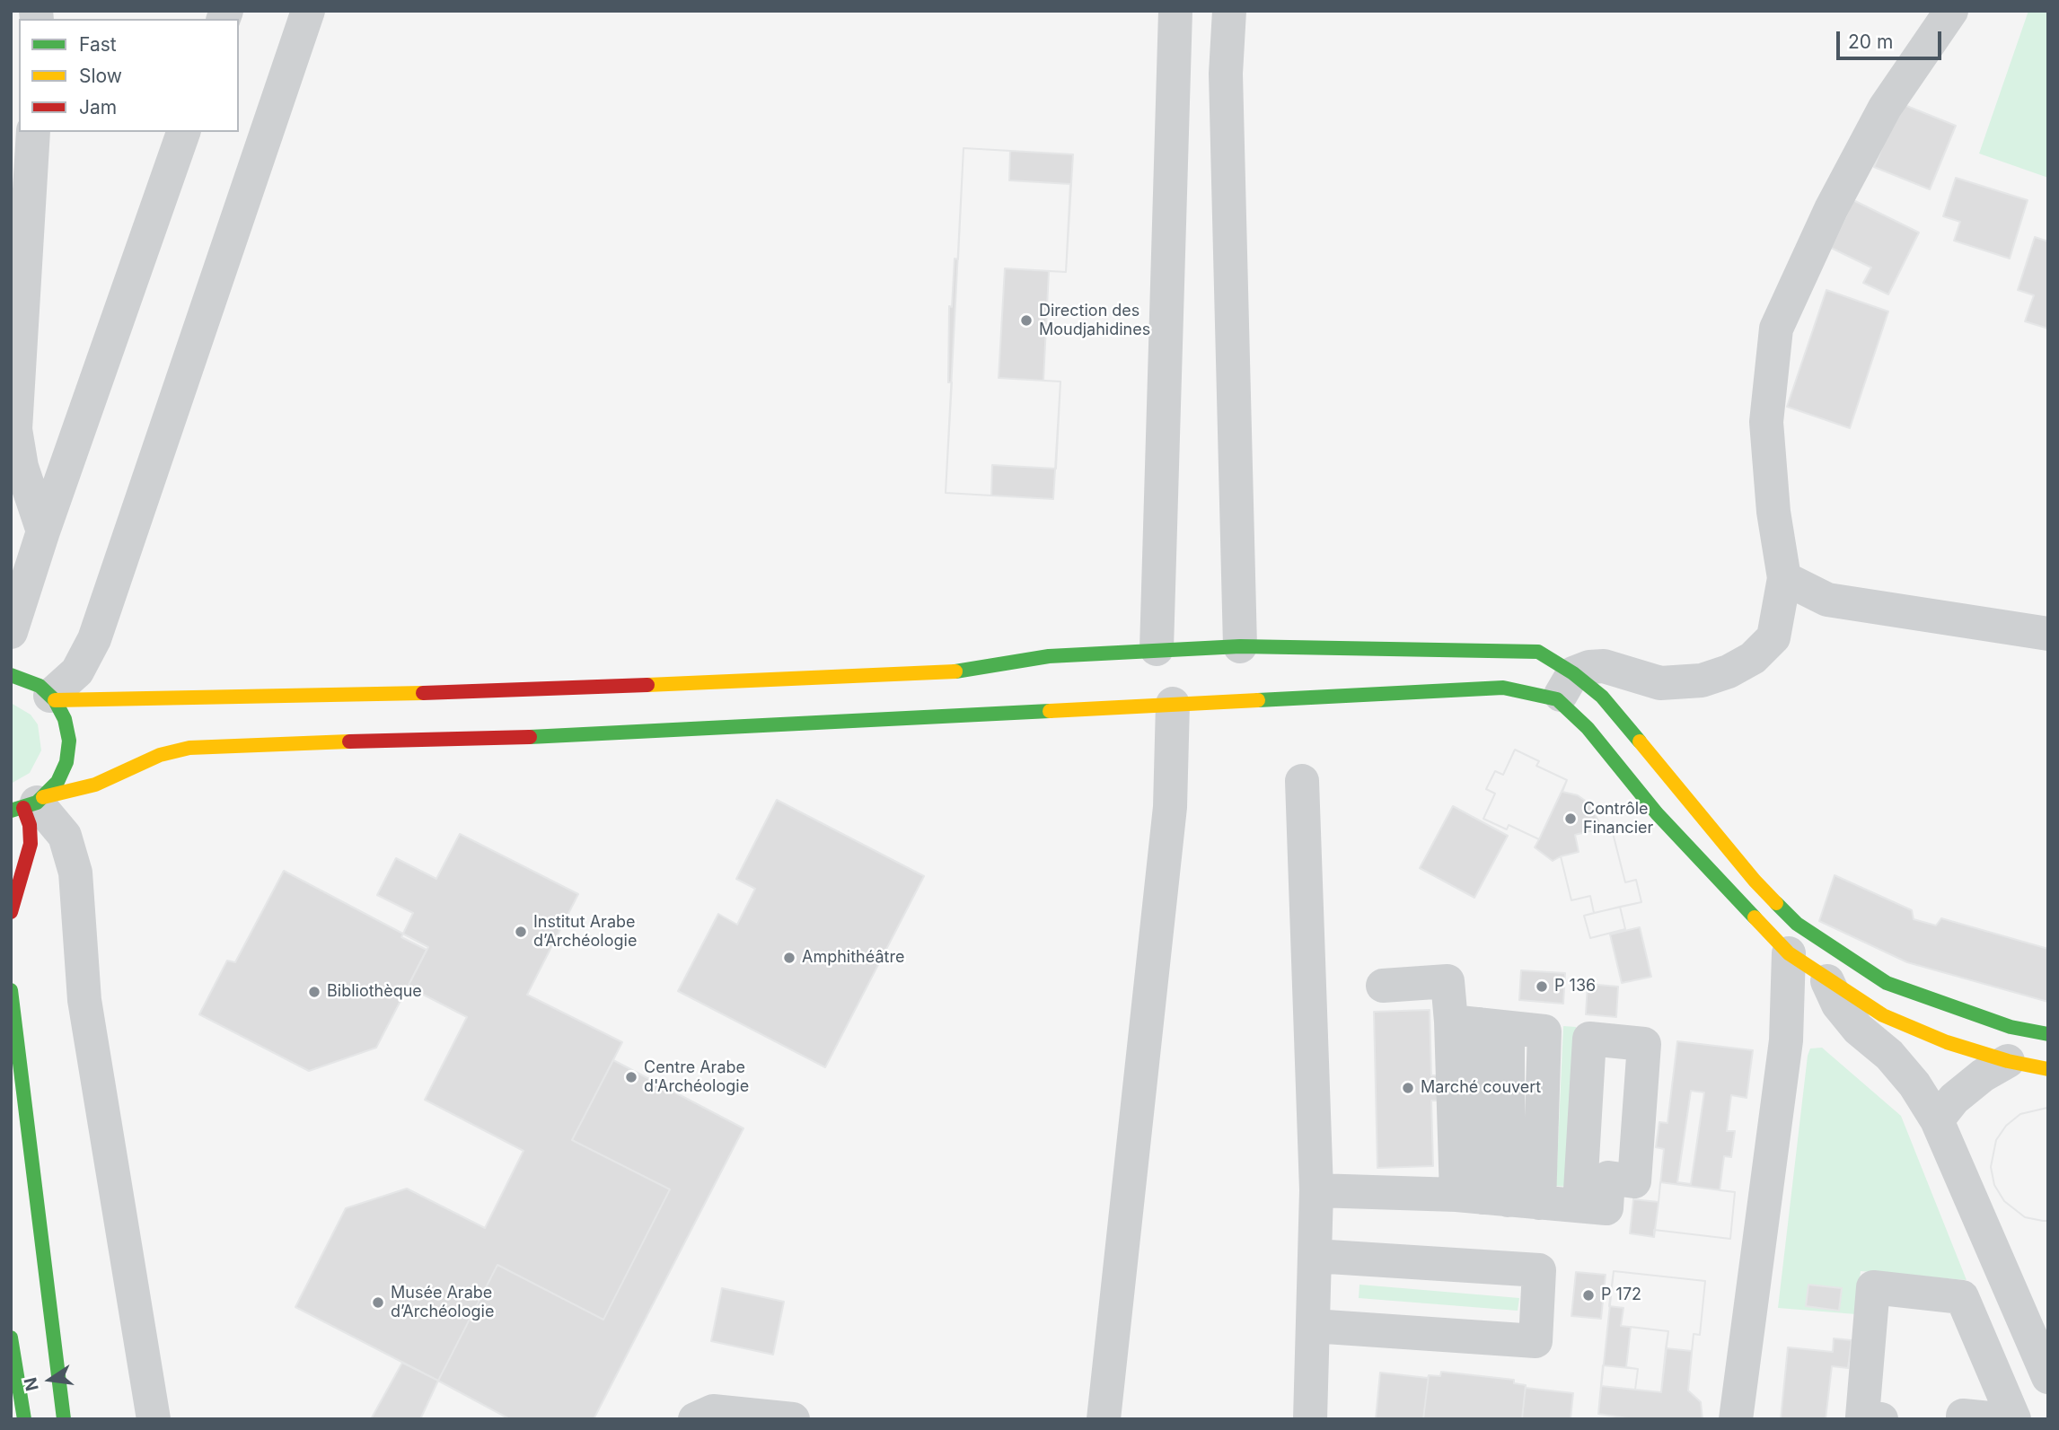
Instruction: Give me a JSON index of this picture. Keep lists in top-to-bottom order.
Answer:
{
  "places": [
    "Direction des Moudjahidines",
    "Contrôle Financier",
    "Institut Arabe d’Archéologie",
    "Amphithéâtre",
    "P 136",
    "Bibliothèque",
    "Centre Arabe d'Archéologie",
    "Marché couvert",
    "P 172",
    "Musée Arabe d’Archéologie"
  ],
  "legend": ["Fast", "Slow", "Jam"],
  "scale_bar": "20 m",
  "north": "left"
}
